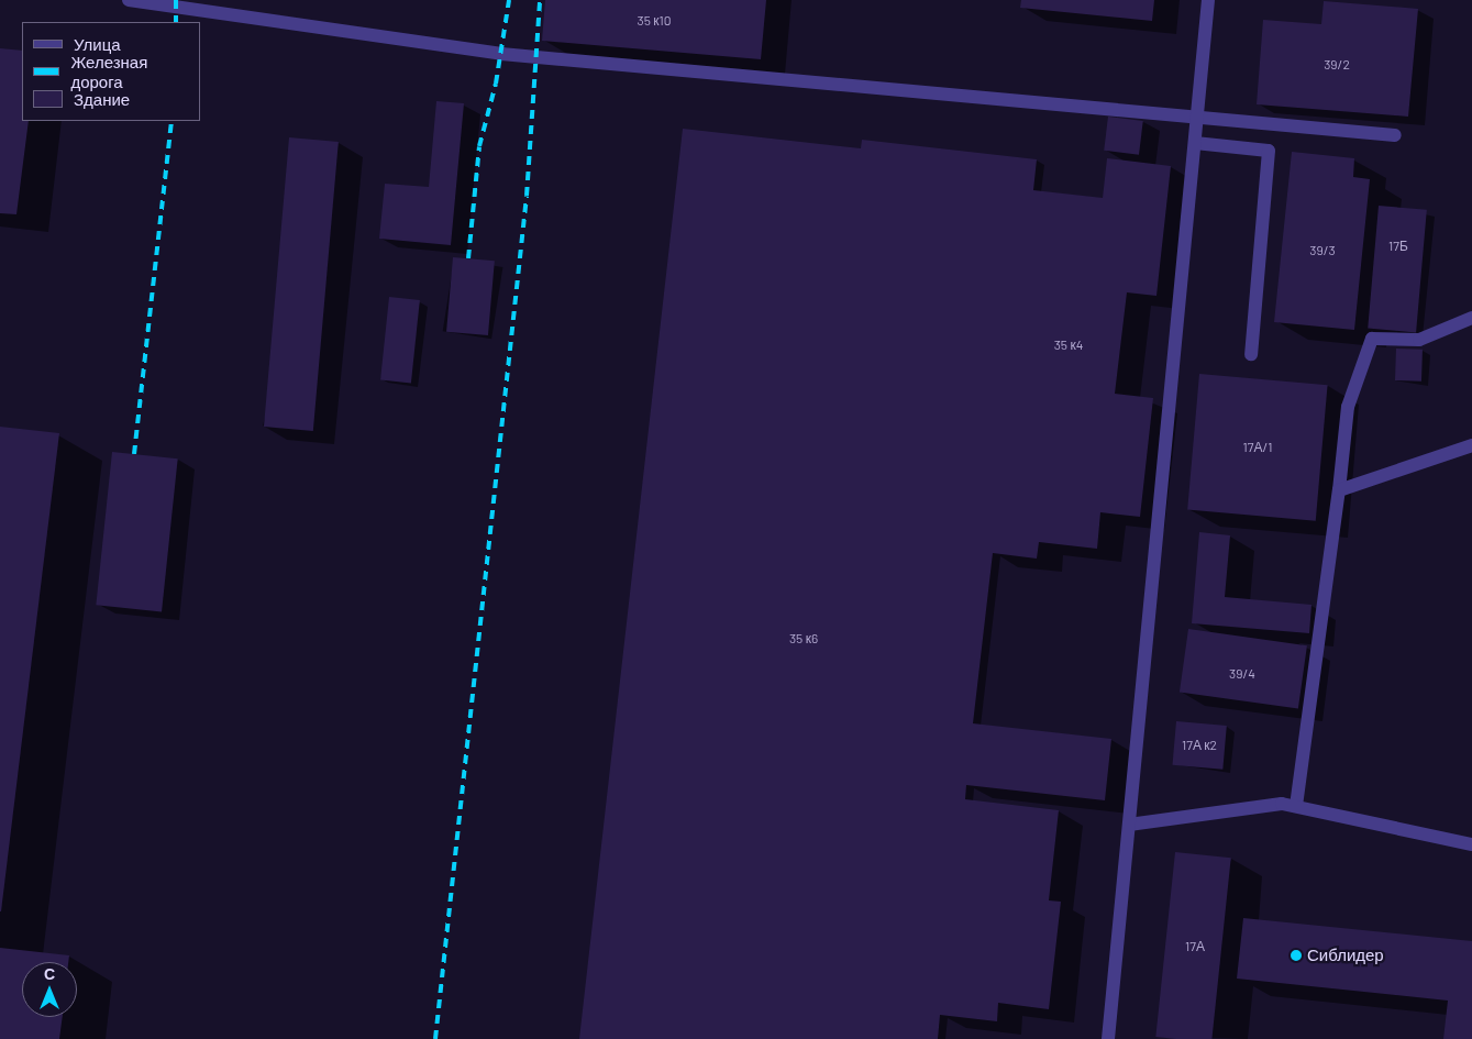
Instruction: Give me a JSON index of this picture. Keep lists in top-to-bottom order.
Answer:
{
  "places": ["Сиблидер"],
  "house_numbers": [
    "35 к10",
    "39/2",
    "17Б",
    "39/3",
    "35 к4",
    "17А/1",
    "35 к6",
    "39/4",
    "17А к2",
    "17А"
  ],
  "legend": ["Улица", "Железная дорога", "Здание"],
  "north": "top"
}
